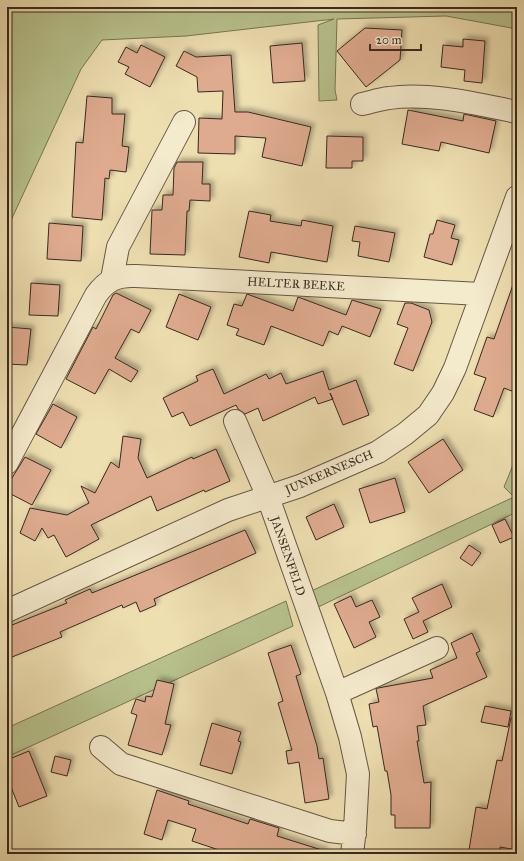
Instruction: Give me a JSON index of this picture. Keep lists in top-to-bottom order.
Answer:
{
  "streets": {
    "street": ["HELTER BEEKE", "JUNKERNESCH", "JANSENFELD"]
  },
  "crossings": [
    ["HELTER BEEKE", "JUNKERNESCH"],
    ["JUNKERNESCH", "JANSENFELD"]
  ],
  "scale_bar": "20 m"
}
